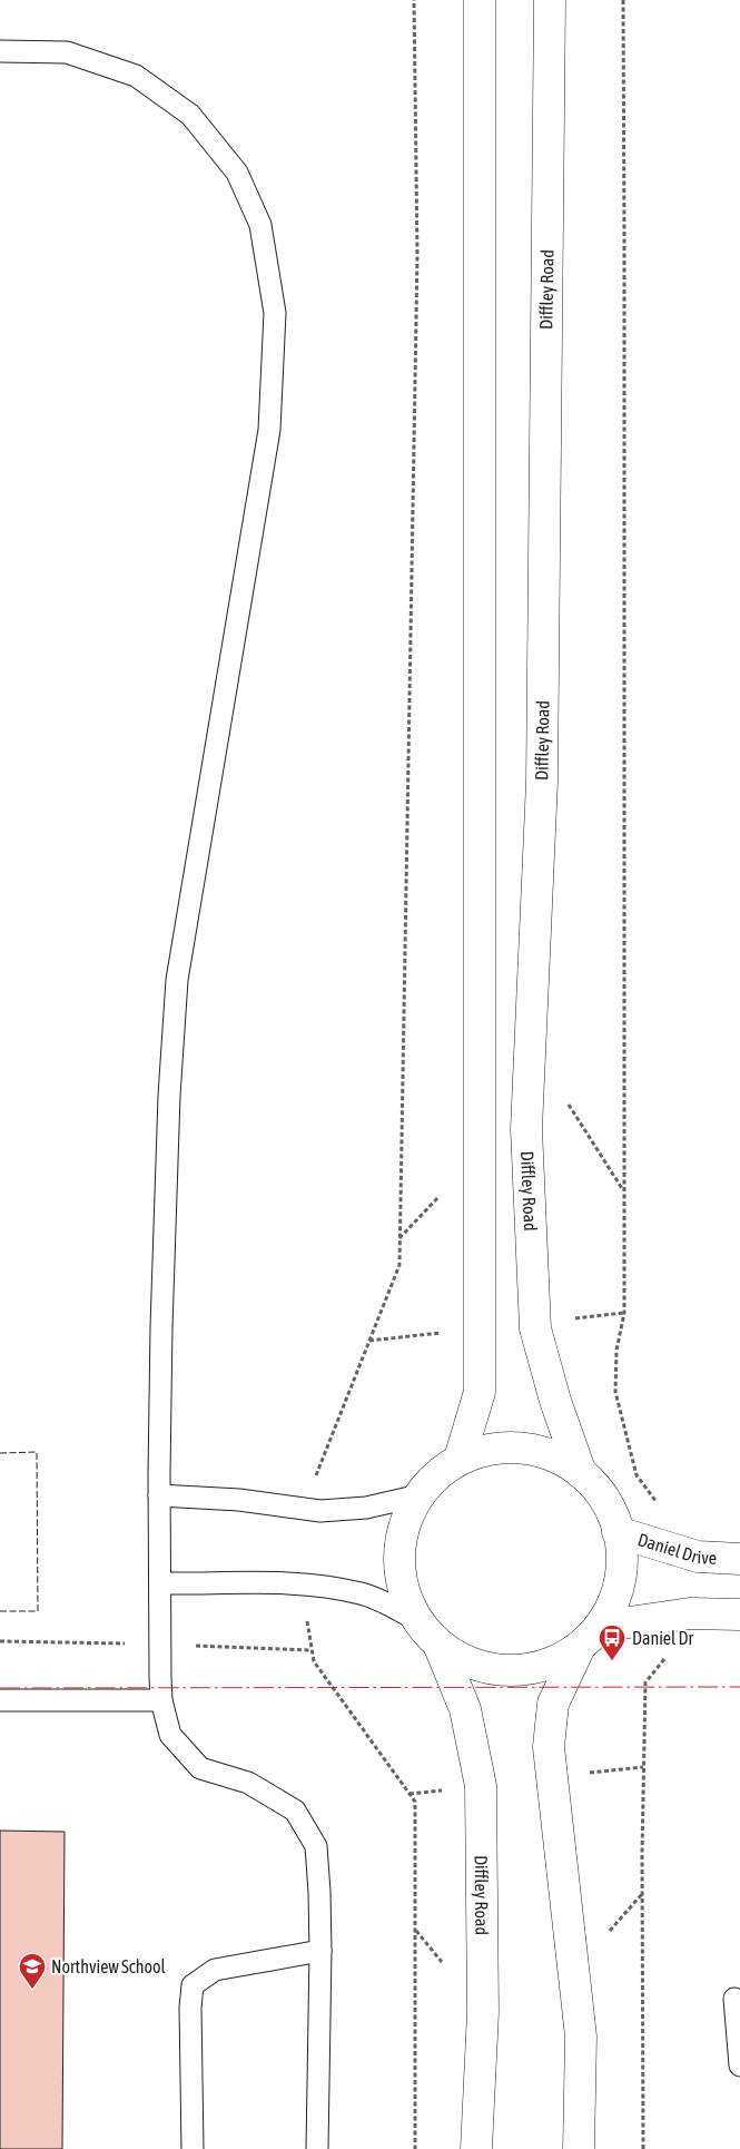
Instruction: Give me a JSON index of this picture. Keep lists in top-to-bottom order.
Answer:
{
  "streets": {
    "main road": ["Diffley Road", "Daniel Drive"]
  },
  "places": {
    "bus stop": ["Daniel Dr"],
    "school or university": ["Northview School"]
  }
}
